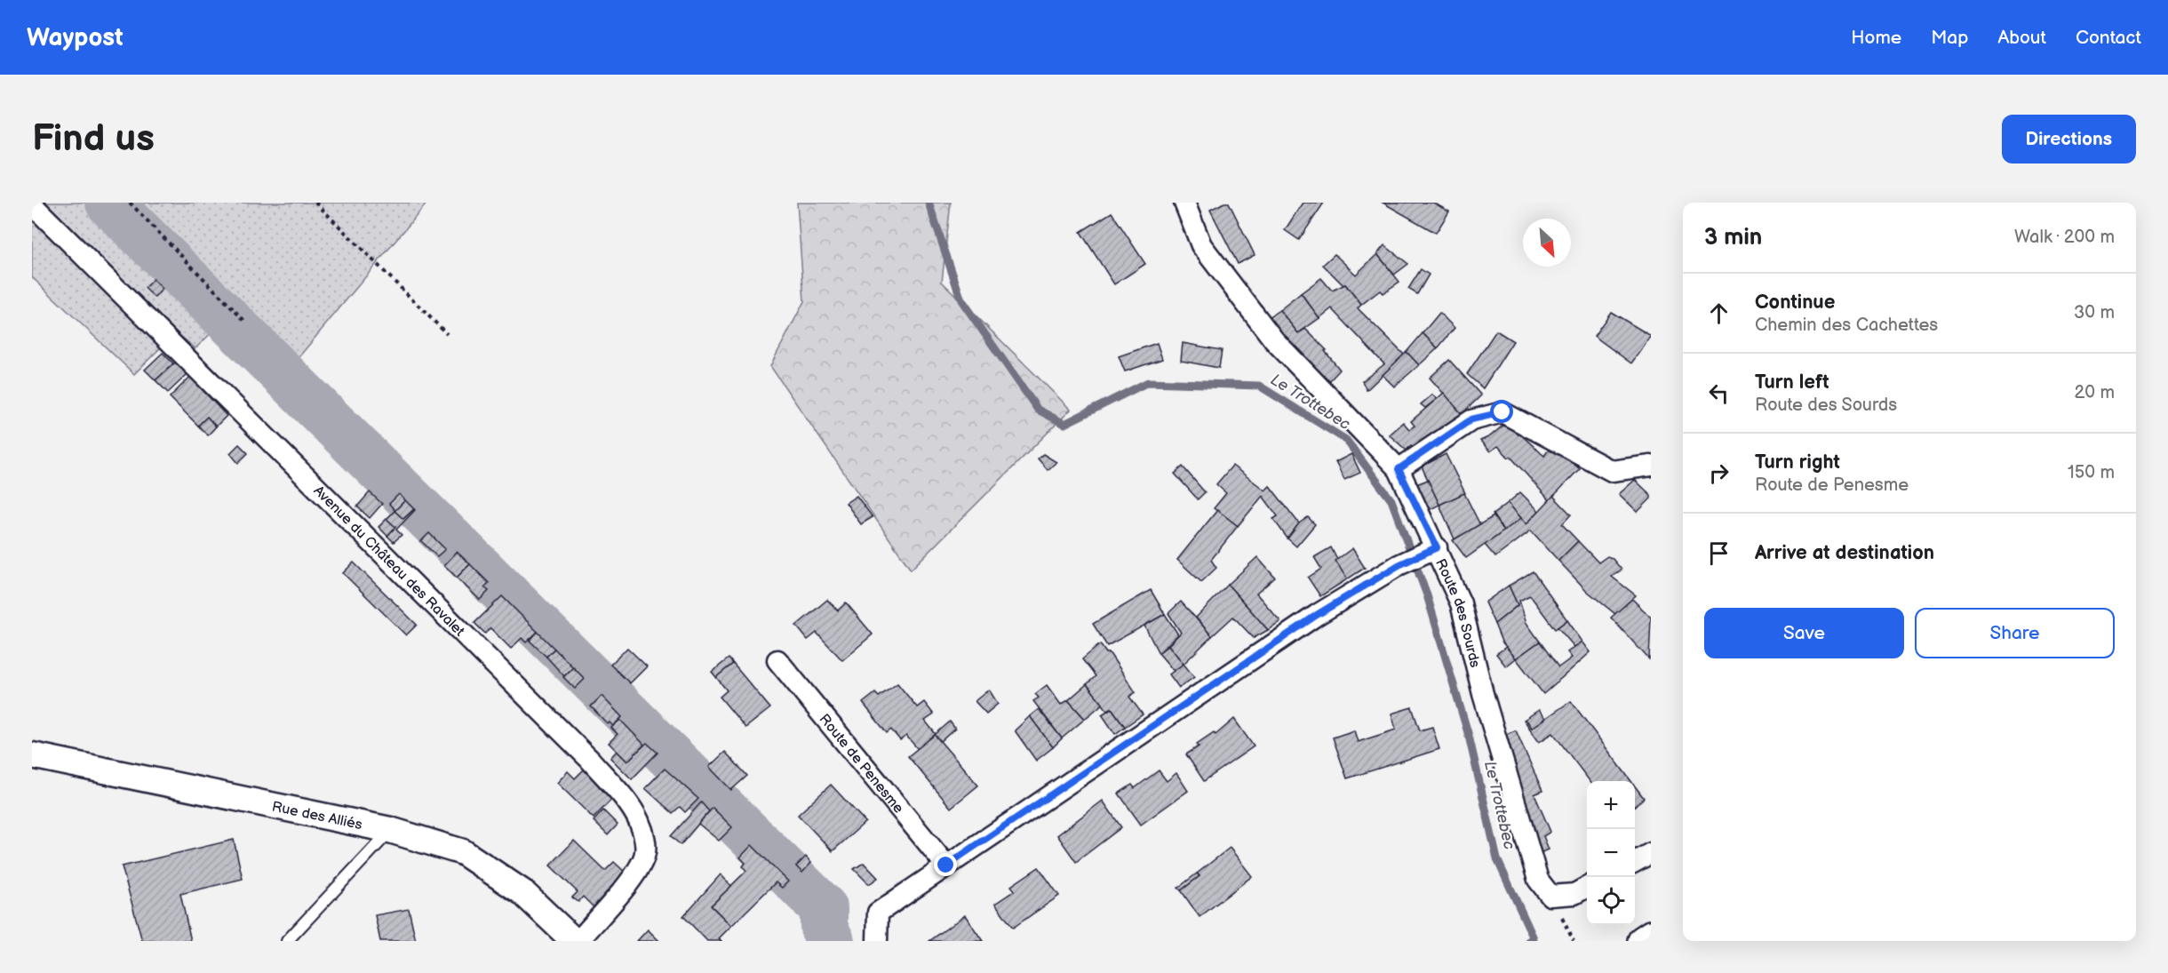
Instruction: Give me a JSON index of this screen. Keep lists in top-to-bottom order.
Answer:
{
  "streets": {
    "street": [
      "Avenue du Château des Ravalet",
      "Route des Sourds",
      "Route de Penesme",
      "Rue des Alliés"
    ]
  },
  "water": ["Le Trottebec"],
  "north": "bottom right",
  "page": {
    "header": "Waypost",
    "nav": [
      "Home",
      "Map",
      "About",
      "Contact"
    ],
    "buttons": [
      "Directions",
      ["Save", "Share"]
    ],
    "title": "Find us",
    "heading": ["3 min", "Walk · 200 m"],
    "list": [
      ["Continue", "Chemin des Cachettes", "30 m"],
      ["Turn left", "Route des Sourds", "20 m"],
      ["Turn right", "Route de Penesme", "150 m"],
      "Arrive at destination"
    ],
    "map_buttons": ["+", "−"]
  }
}
